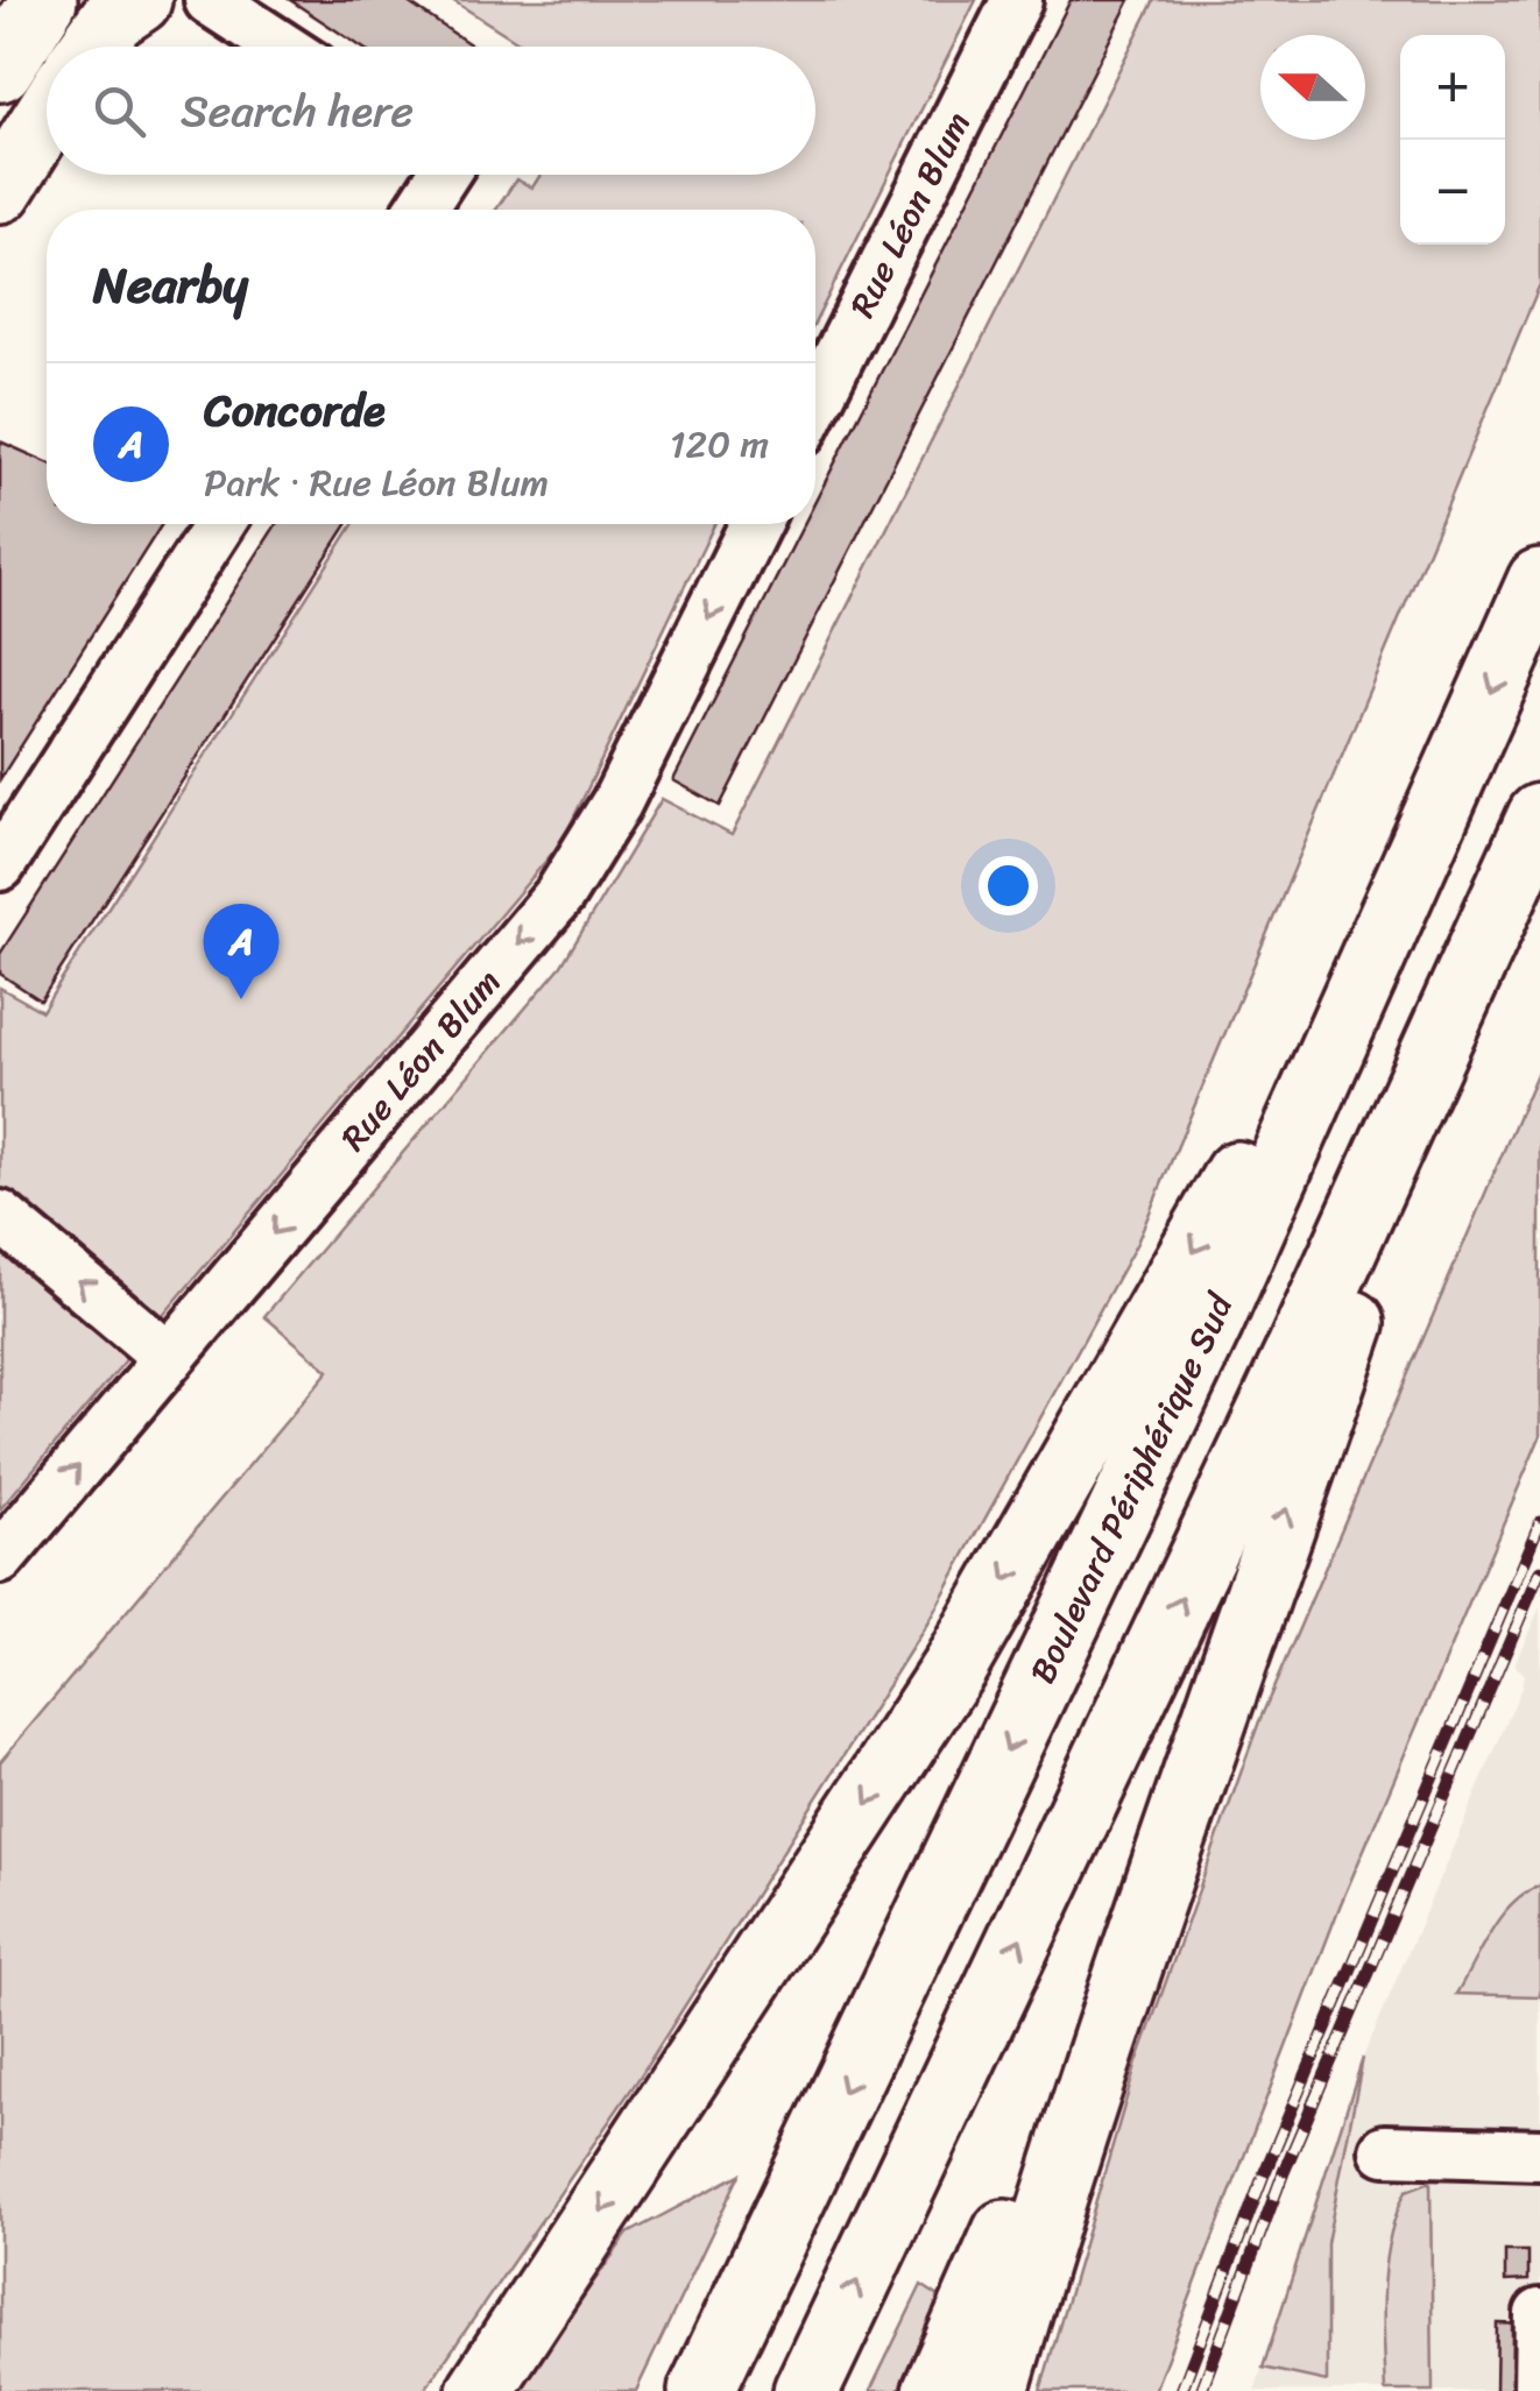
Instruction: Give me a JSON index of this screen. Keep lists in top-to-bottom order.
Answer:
{
  "streets": {
    "main road": ["Boulevard Périphérique Sud"],
    "street": ["Rue Léon Blum"]
  },
  "north": "left",
  "page": {
    "map_buttons": ["+", "−"],
    "search": "Search here",
    "heading": "Nearby",
    "list": [
      {
        "mark": "A",
        "name": "Concorde",
        "note": "Park · Rue Léon Blum",
        "value": "120 m"
      }
    ],
    "pins": "A"
  }
}
